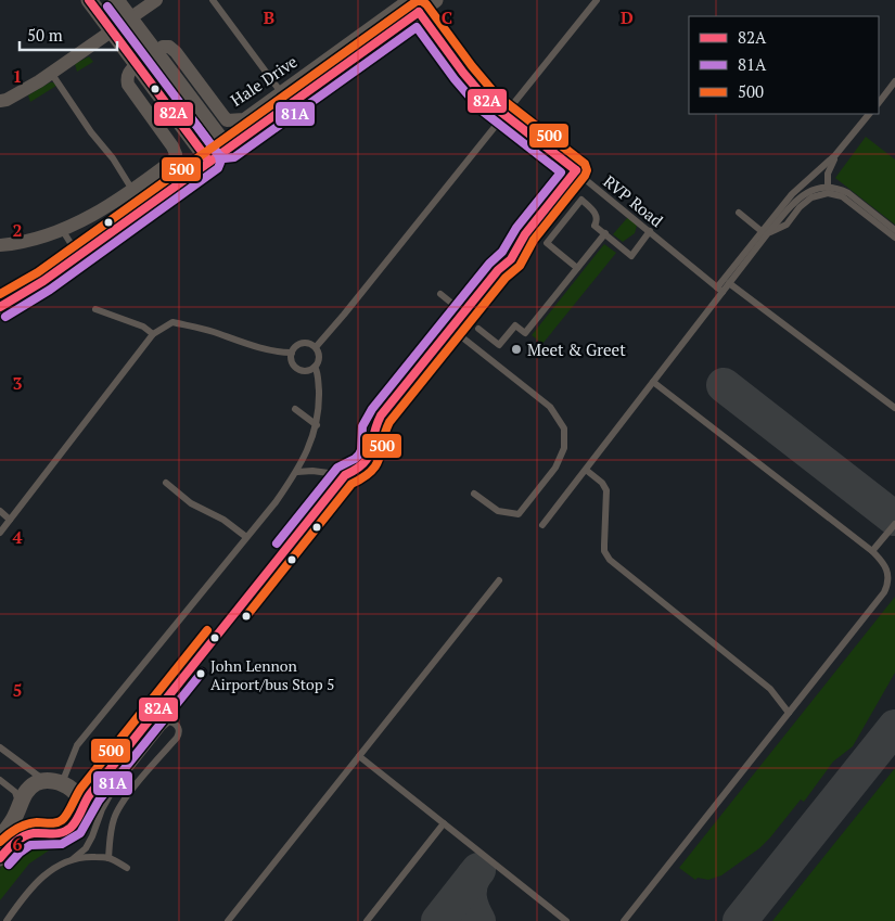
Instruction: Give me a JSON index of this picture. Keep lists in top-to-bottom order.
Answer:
{
  "streets": {
    "street": ["Hale Drive"],
    "lane": ["RVP Road"]
  },
  "places": ["Meet & Greet", "John Lennon Airport/bus Stop 5"],
  "lines": ["transit line 82A", "transit line 500", "transit line 81A"],
  "legend": ["82A", "81A", "500"],
  "scale_bar": "50 m",
  "grid": {
    "columns": ["B", "C", "D"],
    "rows": [
      "1",
      "2",
      "3",
      "4",
      "5",
      "6"
    ]
  }
}
